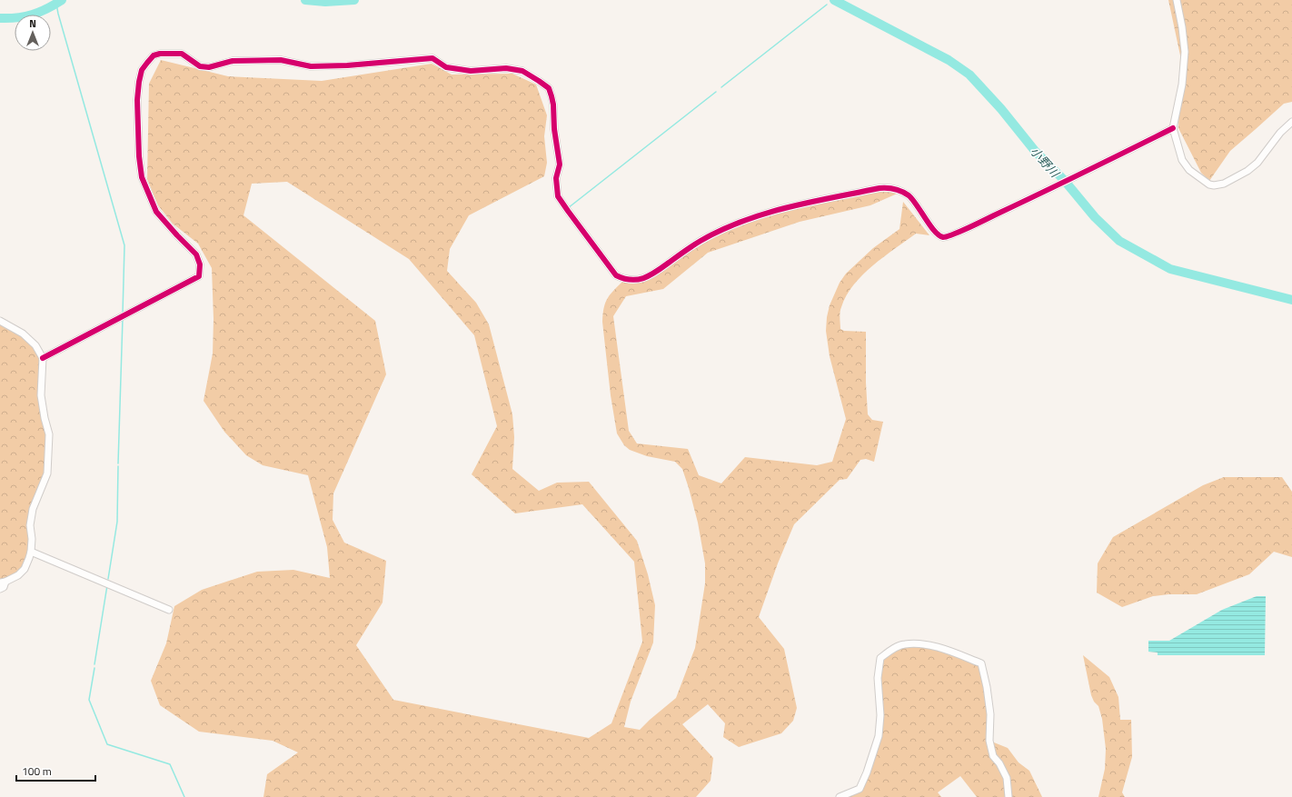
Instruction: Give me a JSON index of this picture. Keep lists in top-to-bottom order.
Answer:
{
  "water": ["小野川"],
  "scale_bar": "100 m",
  "north": "top"
}
